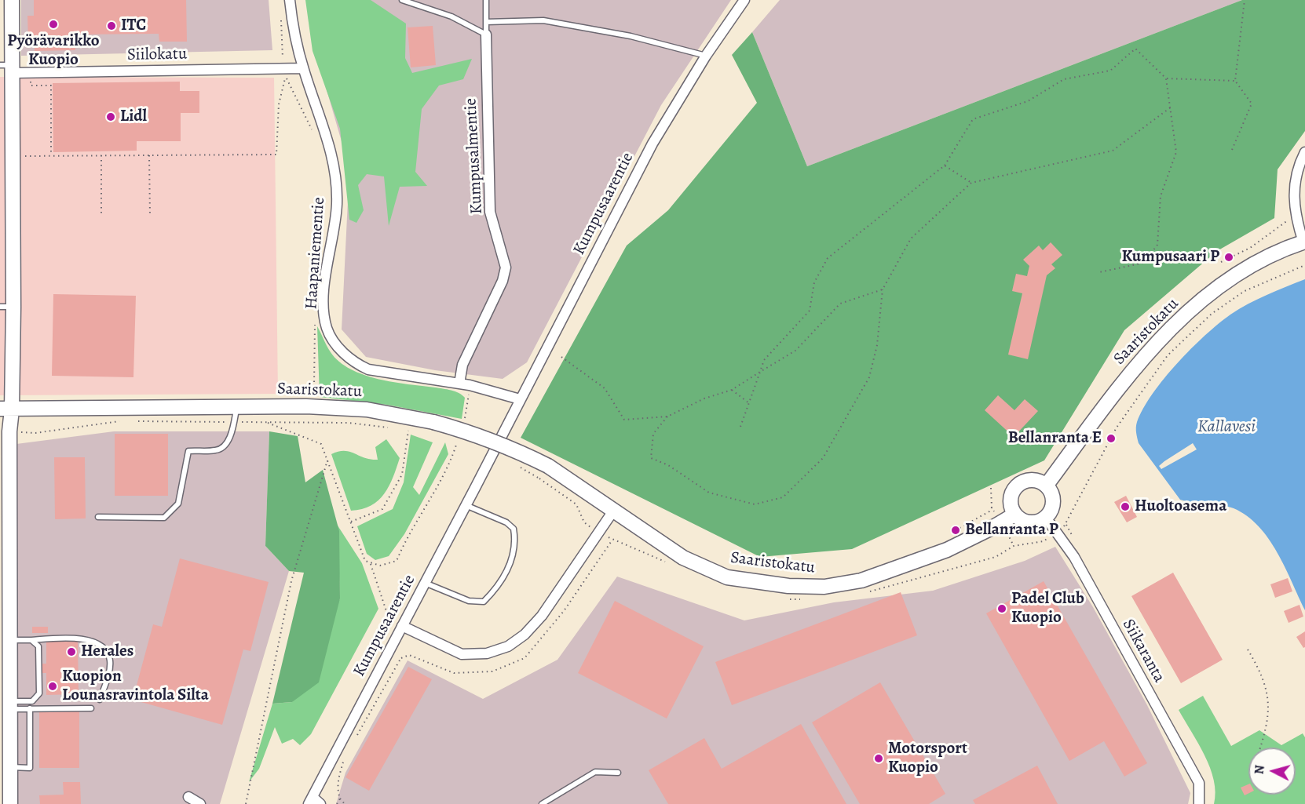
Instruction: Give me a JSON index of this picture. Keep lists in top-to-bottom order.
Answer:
{
  "streets": {
    "main road": ["Saaristokatu"],
    "street": [
      "Siilokatu",
      "Kumpusalmentie",
      "Kumpusaarentie",
      "Haapaniementie",
      "Siikaranta"
    ]
  },
  "crossings": [
    ["Siilokatu", "Haapaniementie"],
    ["Kumpusalmentie", "Haapaniementie"],
    ["Kumpusaarentie", "Haapaniementie"],
    ["Saaristokatu", "Siikaranta"]
  ],
  "water": ["Kallavesi"],
  "places": [
    "Pyörävarikko Kuopio",
    "ITC",
    "Lidl",
    "Kumpusaari P",
    "Bellanranta E",
    "Huoltoasema",
    "Bellanranta P",
    "Padel Club Kuopio",
    "Herales",
    "Kuopion Lounasravintola Silta",
    "Motorsport Kuopio"
  ],
  "north": "left"
}
